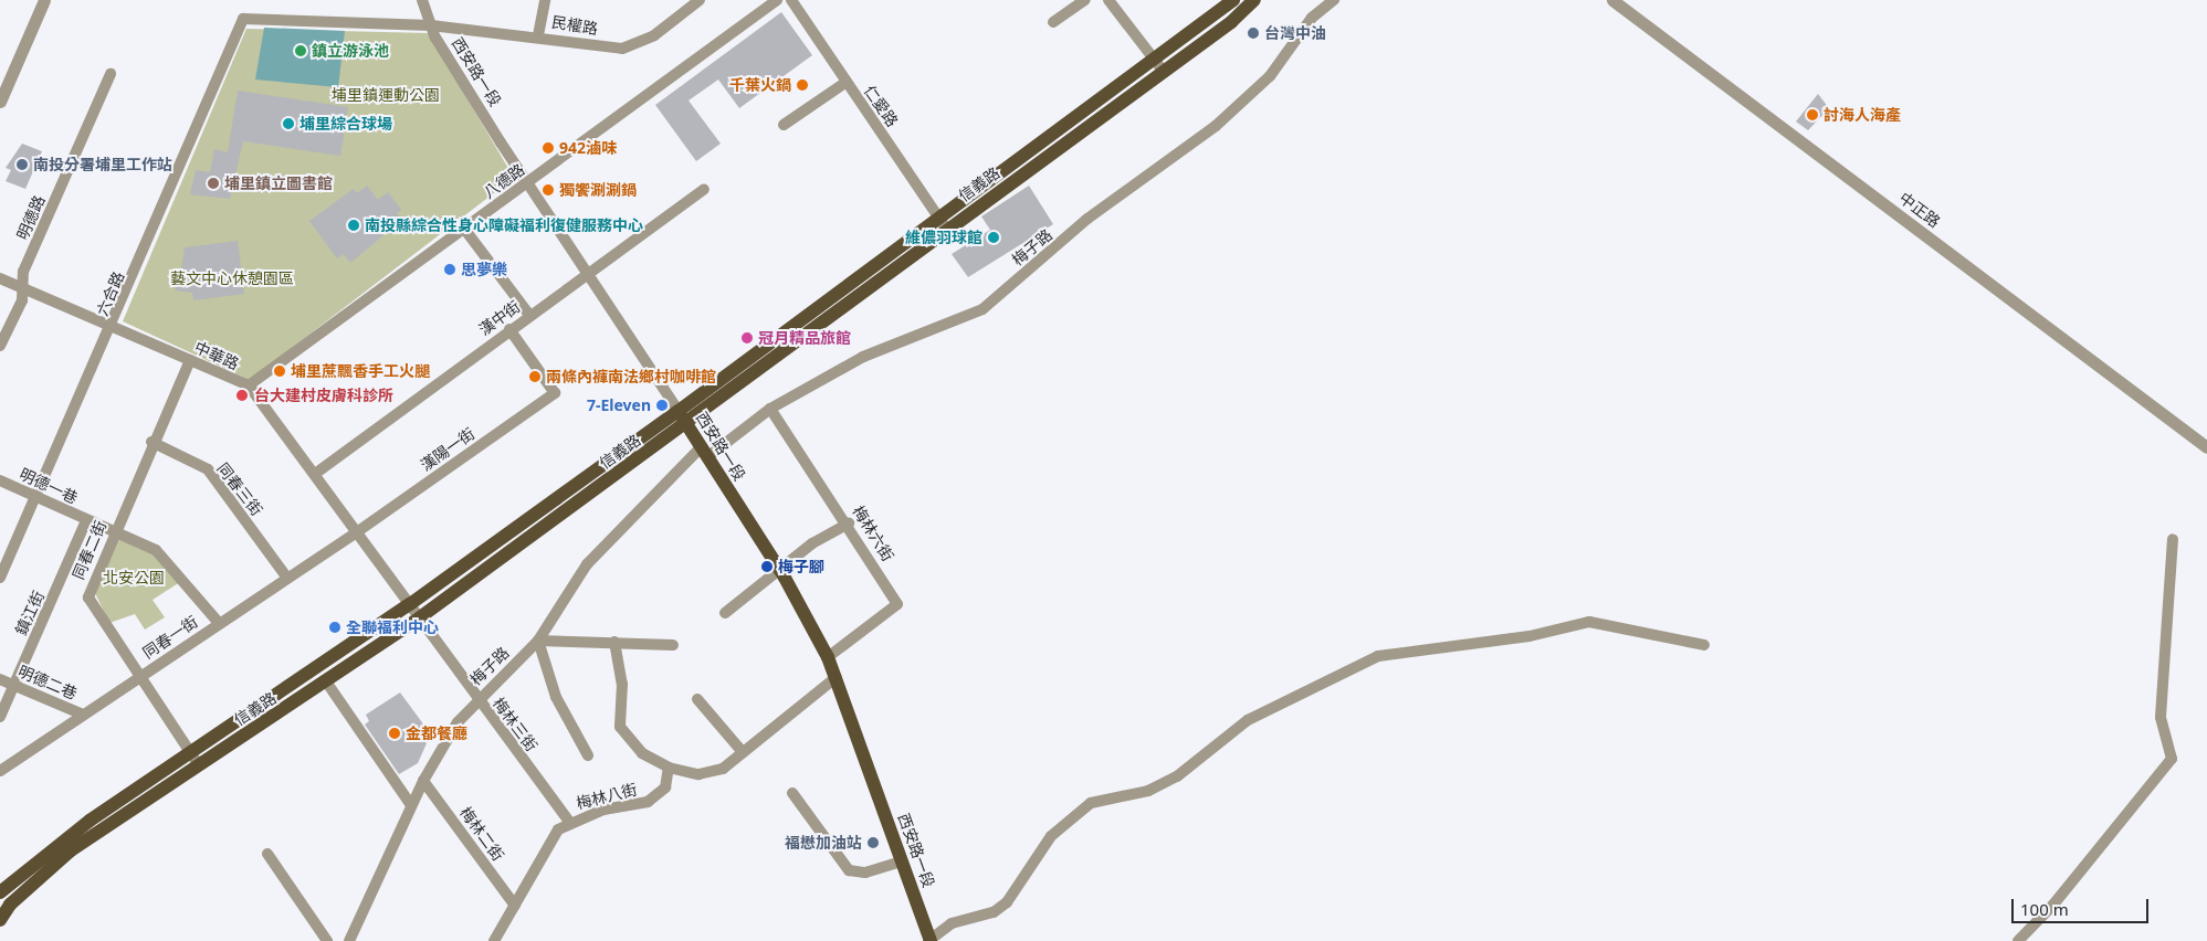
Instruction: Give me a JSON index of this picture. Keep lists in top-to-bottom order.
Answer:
{
  "streets": {
    "main road": ["西安路一段", "信義路"],
    "street": [
      "民權路",
      "仁愛路",
      "八德路",
      "中正路",
      "明德路",
      "梅子路",
      "六合路",
      "漢中街",
      "中華路",
      "漢陽一街",
      "明德一巷",
      "同春三街",
      "梅林六街",
      "同春二街",
      "鎮江街",
      "同春一街",
      "明德二巷",
      "梅林三街",
      "梅林八街",
      "梅林二街"
    ]
  },
  "crossings": [
    ["民權路", "西安路一段"],
    ["民權路", "六合路"],
    ["西安路一段", "八德路"],
    ["西安路一段", "信義路"],
    ["西安路一段", "梅子路"],
    ["西安路一段", "漢中街"],
    ["西安路一段", "梅林六街"],
    ["仁愛路", "信義路"],
    ["八德路", "中華路"],
    ["信義路", "中華路"],
    ["信義路", "同春二街"],
    ["信義路", "梅林三街"],
    ["明德路", "中華路"],
    ["梅子路", "梅林六街"],
    ["梅子路", "梅林三街"],
    ["梅子路", "梅林二街"],
    ["六合路", "中華路"],
    ["六合路", "明德一巷"],
    ["漢中街", "中華路"],
    ["漢中街", "漢陽一街"],
    ["中華路", "漢陽一街"],
    ["中華路", "同春二街"],
    ["中華路", "同春一街"],
    ["中華路", "梅林三街"],
    ["漢陽一街", "同春一街"],
    ["明德一巷", "同春二街"],
    ["明德一巷", "鎮江街"],
    ["明德一巷", "同春一街"],
    ["同春三街", "同春二街"],
    ["同春三街", "同春一街"],
    ["同春二街", "同春一街"],
    ["鎮江街", "明德二巷"],
    ["同春一街", "明德二巷"],
    ["梅林三街", "梅林八街"],
    ["梅林八街", "梅林二街"]
  ],
  "parks": ["埔里鎮運動公園", "藝文中心休憩園區", "北安公園"],
  "places": [
    "台灣中油",
    "鎮立游泳池",
    "千葉火鍋",
    "討海人海產",
    "埔里綜合球場",
    "942滷味",
    "南投分署埔里工作站",
    "埔里鎮立圖書館",
    "獨饗涮涮鍋",
    "南投縣綜合性身心障礙福利復健服務中心",
    "維儂羽球館",
    "思夢樂",
    "冠月精品旅館",
    "埔里蔗飄香手工火腿",
    "兩條內褲南法鄉村咖啡館",
    "台大建村皮膚科診所",
    "7-Eleven",
    "梅子腳",
    "全聯福利中心",
    "金都餐廳",
    "福懋加油站"
  ],
  "scale_bar": "100 m"
}
